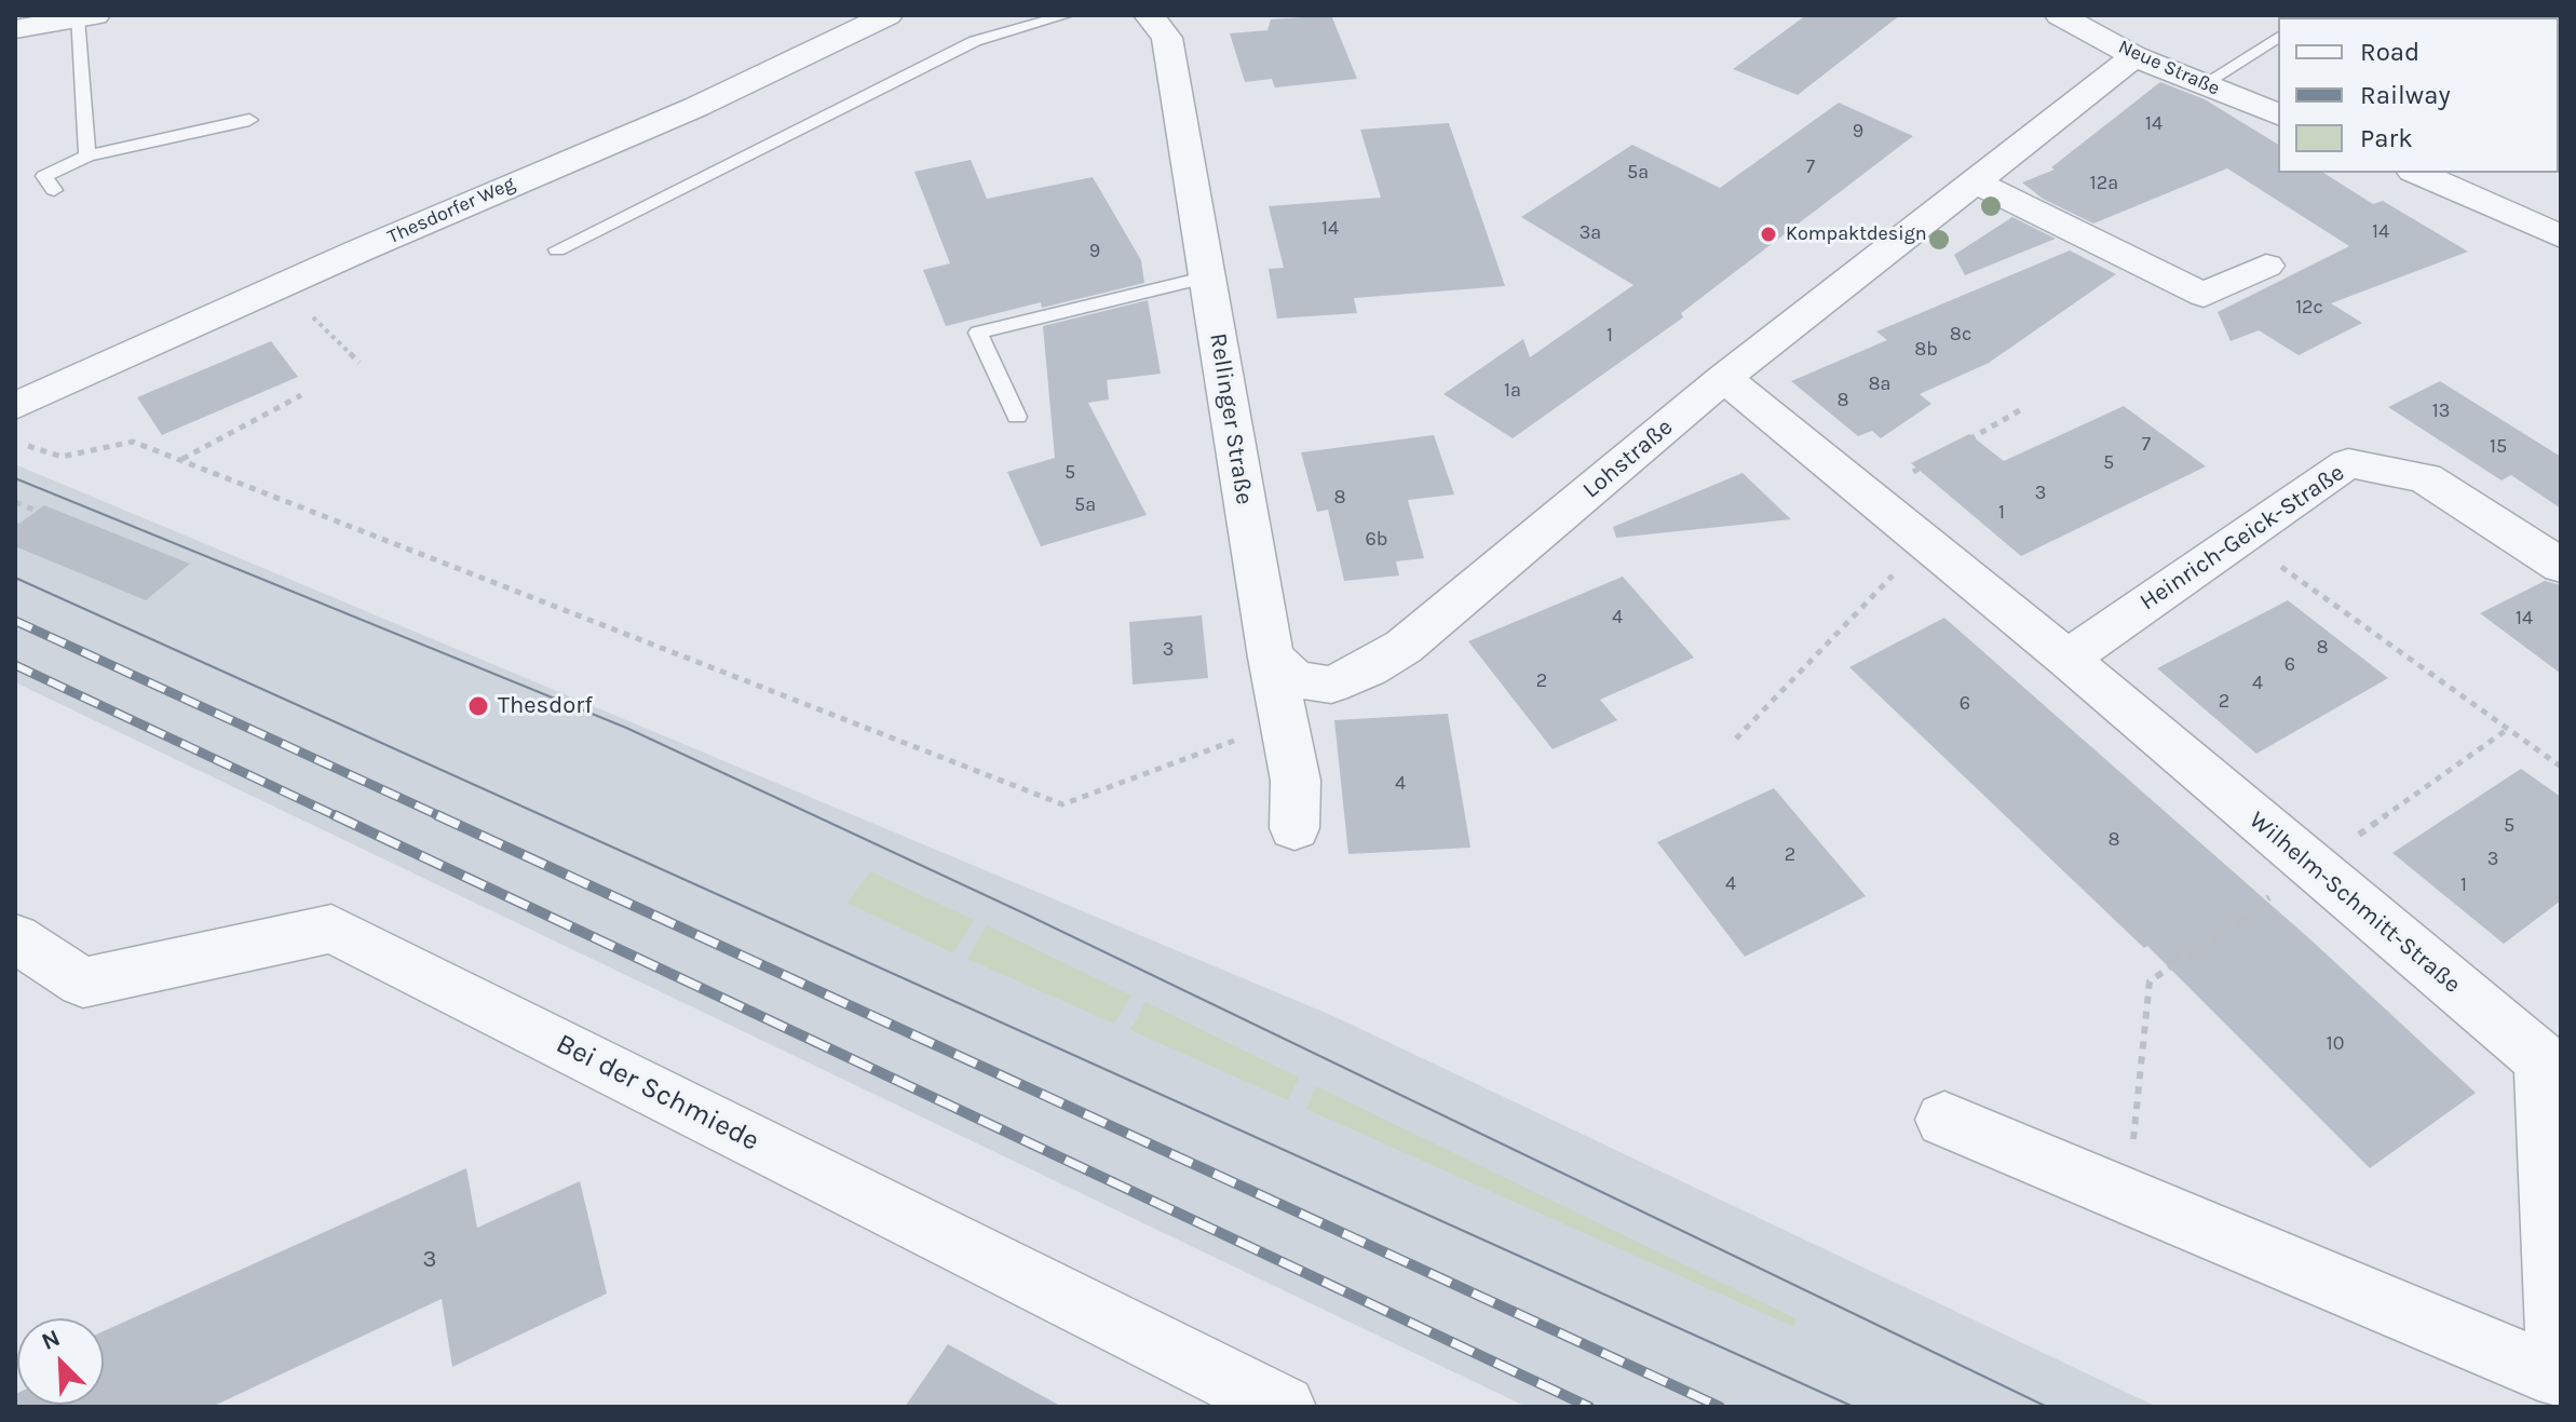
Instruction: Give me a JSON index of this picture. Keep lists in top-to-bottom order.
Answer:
{
  "streets": {
    "street": [
      "Neue Straße",
      "Thesdorfer Weg",
      "Rellinger Straße",
      "Lohstraße",
      "Heinrich-Geick-Straße",
      "Wilhelm-Schmitt-Straße",
      "Bei der Schmiede"
    ]
  },
  "crossings": [
    ["Neue Straße", "Lohstraße"],
    ["Rellinger Straße", "Lohstraße"],
    ["Lohstraße", "Wilhelm-Schmitt-Straße"],
    ["Heinrich-Geick-Straße", "Wilhelm-Schmitt-Straße"]
  ],
  "places": ["Kompaktdesign", "Thesdorf"],
  "house_numbers": [
    "14",
    "9",
    "7",
    "5a",
    "12a",
    "14",
    "14",
    "3a",
    "9",
    "12c",
    "8c",
    "1",
    "8b",
    "8a",
    "1a",
    "8",
    "13",
    "7",
    "15",
    "5",
    "5",
    "3",
    "8",
    "5a",
    "1",
    "6b",
    "4",
    "14",
    "8",
    "3",
    "6",
    "2",
    "4",
    "2",
    "6",
    "4",
    "5",
    "8",
    "2",
    "3",
    "4",
    "1",
    "10",
    "3"
  ],
  "legend": ["Road", "Railway", "Park"],
  "north": "top left"
}
